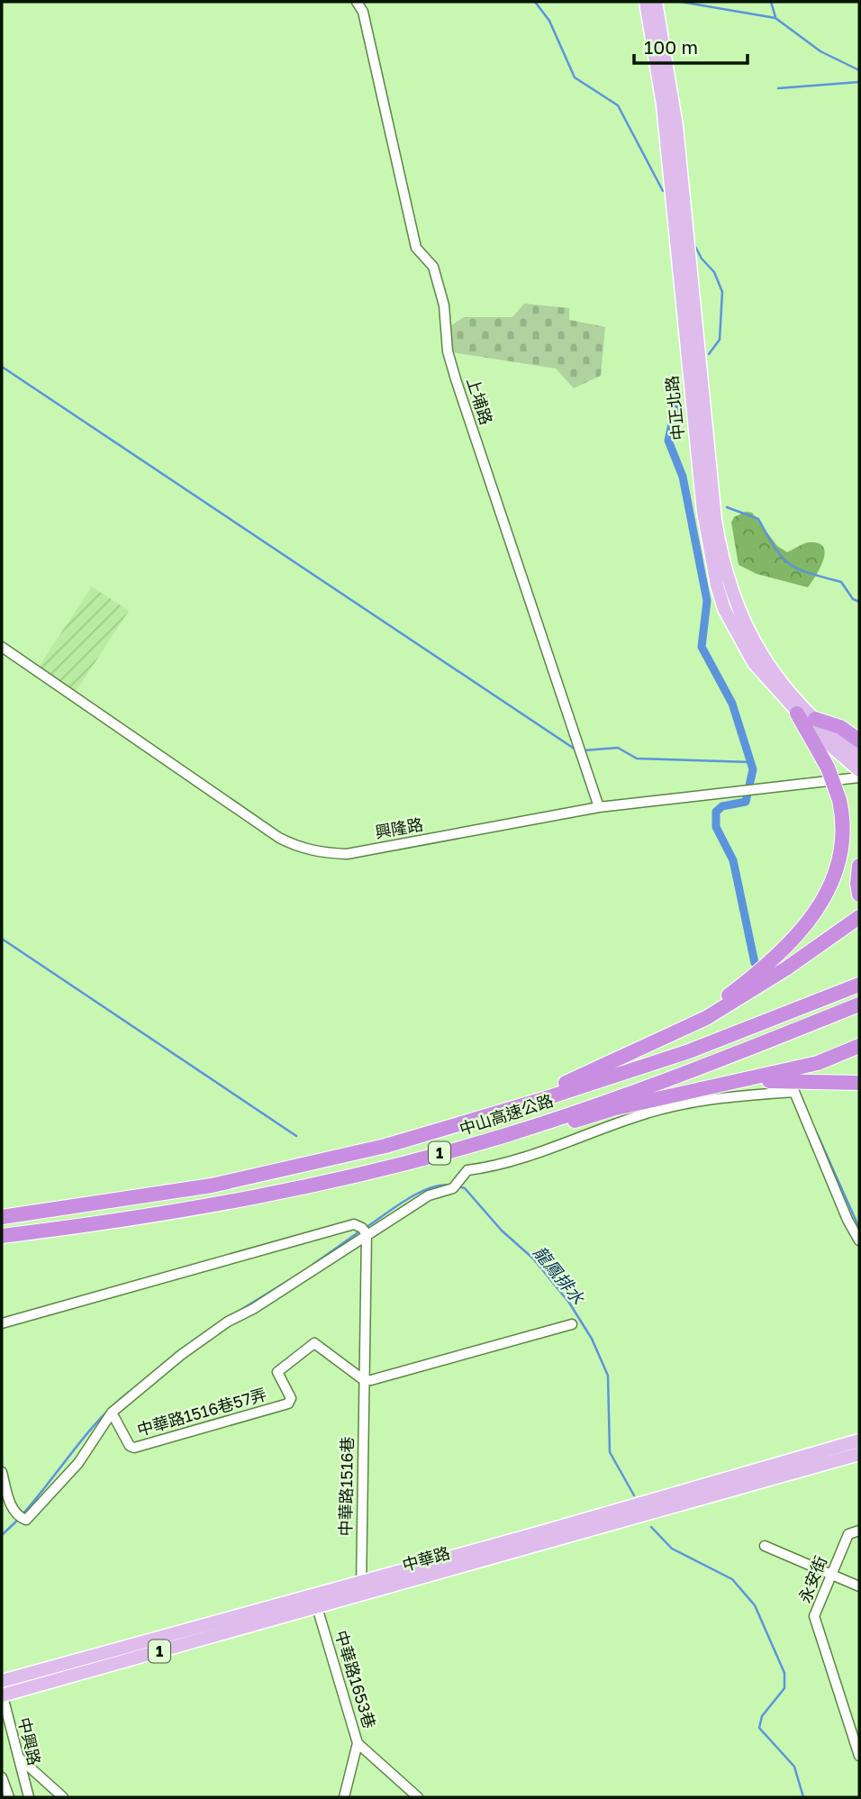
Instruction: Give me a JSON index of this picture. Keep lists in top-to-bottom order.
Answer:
{
  "streets": {
    "highway": ["中山高速公路", "1"],
    "main road": ["中正北路", "中華路"],
    "street": [
      "上埔路",
      "興隆路",
      "中華路1516巷57弄",
      "中華路1516巷",
      "永安街",
      "中華路1653巷",
      "中興路"
    ]
  },
  "crossings": [
    ["上埔路", "興隆路"],
    ["中華路1516巷57弄", "中華路1516巷"],
    ["中華路1516巷", "中華路"],
    ["中華路", "中華路1653巷"],
    ["中華路", "中興路"]
  ],
  "water": ["龍鳳排水"],
  "scale_bar": "100 m"
}
